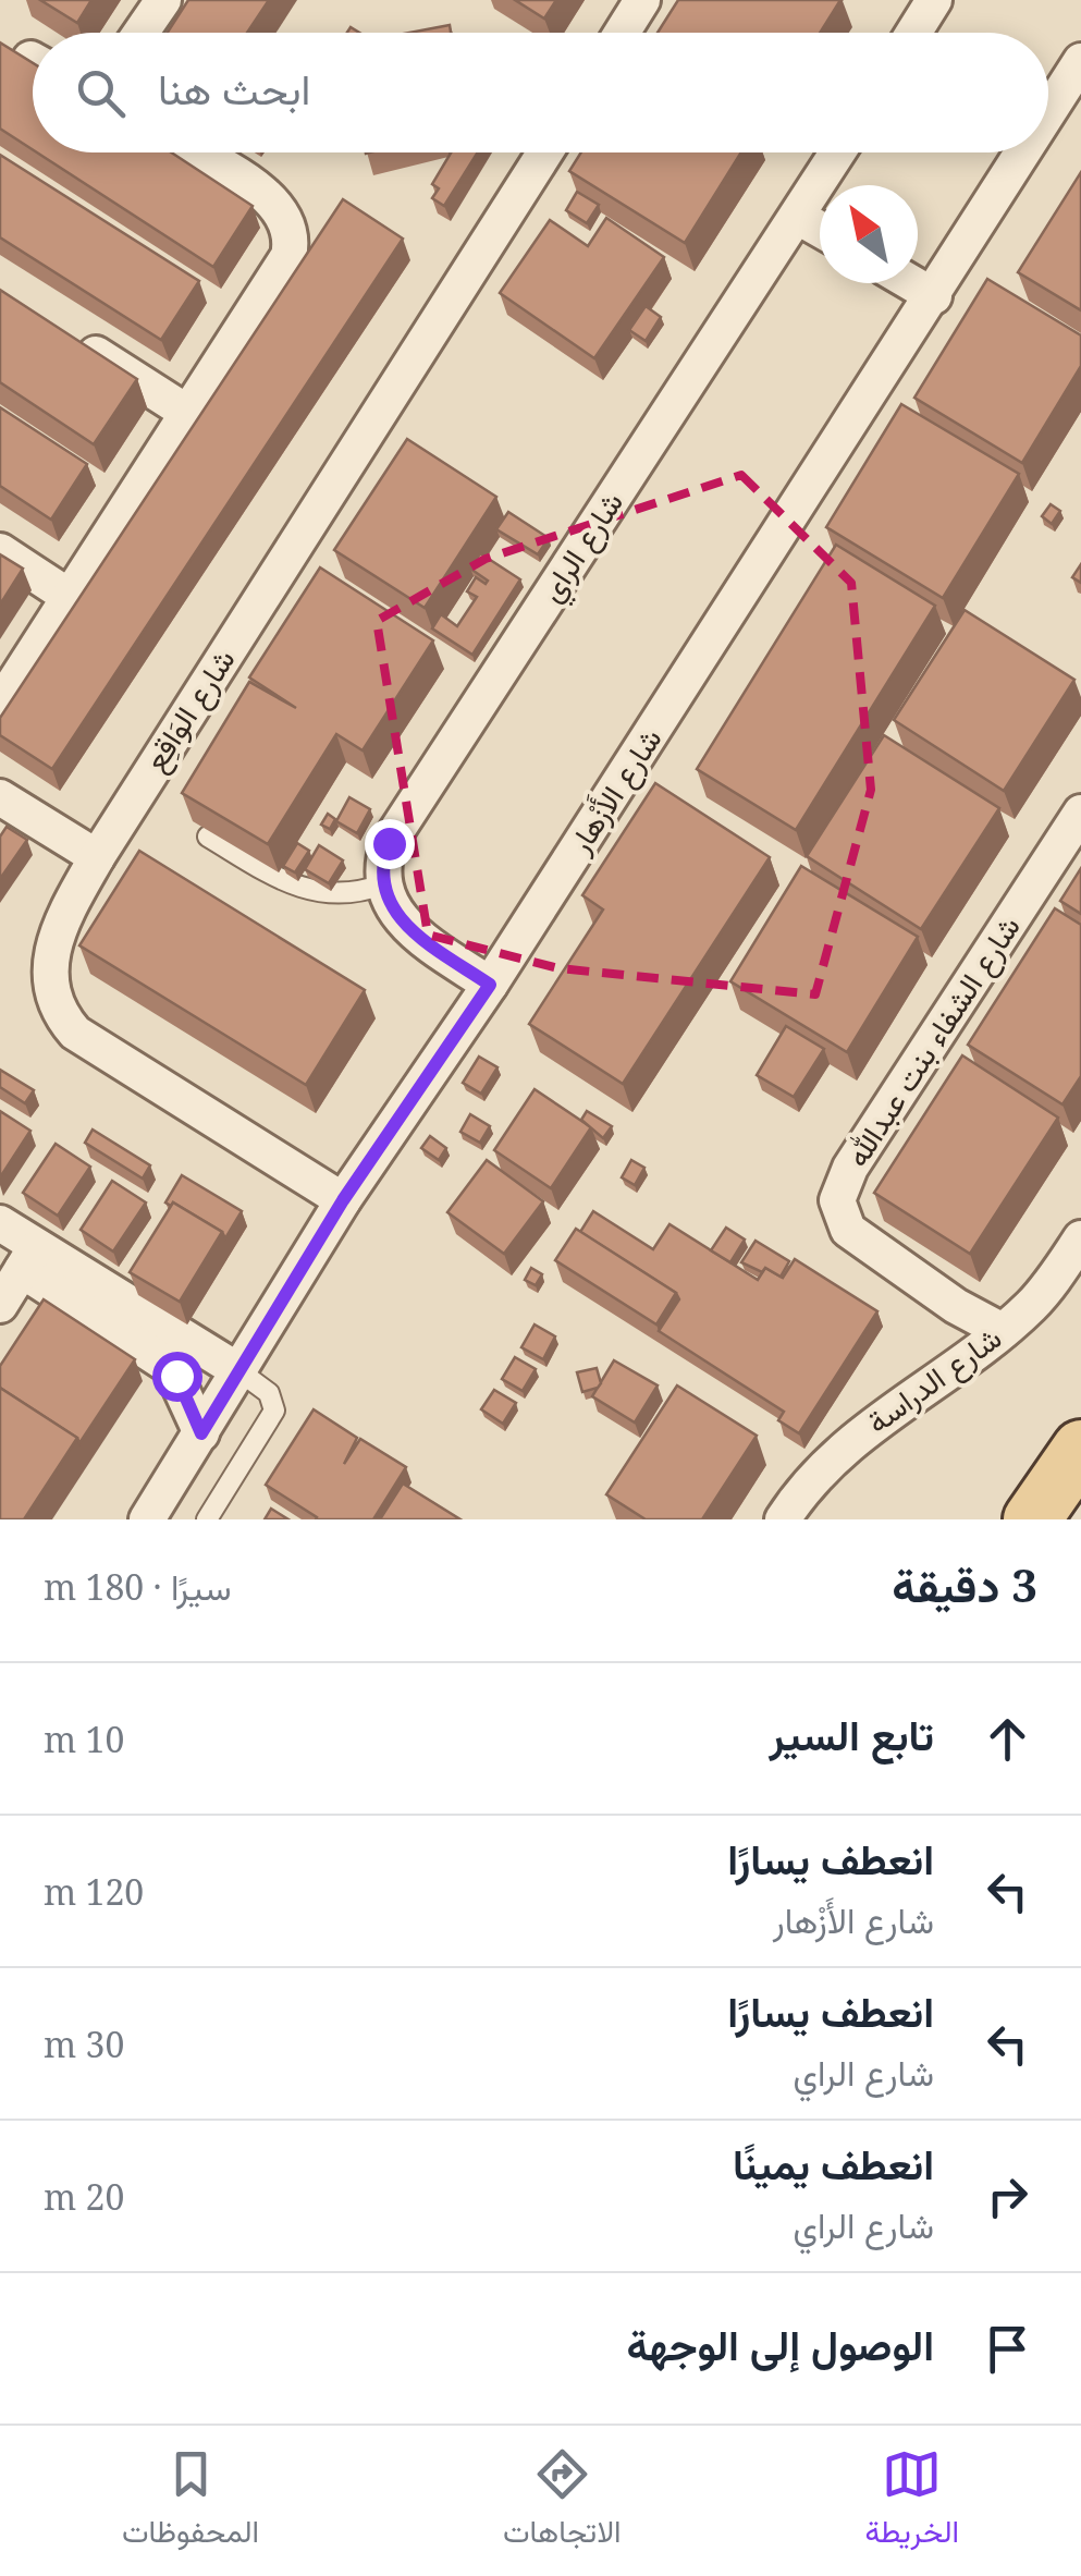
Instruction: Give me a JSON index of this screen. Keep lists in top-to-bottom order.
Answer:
{
  "streets": {
    "street": [
      "شارع الراي",
      "شارع الوَاقِع",
      "شارع الأَزْهار",
      "شارع الشفاء بنت عبدالله",
      "شارع الدراسة"
    ]
  },
  "crossings": [
    ["شارع الوَاقِع", "شارع الأَزْهار"],
    ["شارع الشفاء بنت عبدالله", "شارع الدراسة"]
  ],
  "north": "top left",
  "page": {
    "search": "ابحث هنا",
    "heading": ["3 دقيقة", "سيرًا · 180 m"],
    "list": [
      ["تابع السير", "10 m"],
      ["انعطف يسارًا", "شارع الأَزْهار", "120 m"],
      ["انعطف يسارًا", "شارع الراي", "30 m"],
      ["انعطف يمينًا", "شارع الراي", "20 m"],
      "الوصول إلى الوجهة"
    ],
    "nav": ["الخريطة", "الاتجاهات", "المحفوظات"]
  }
}
